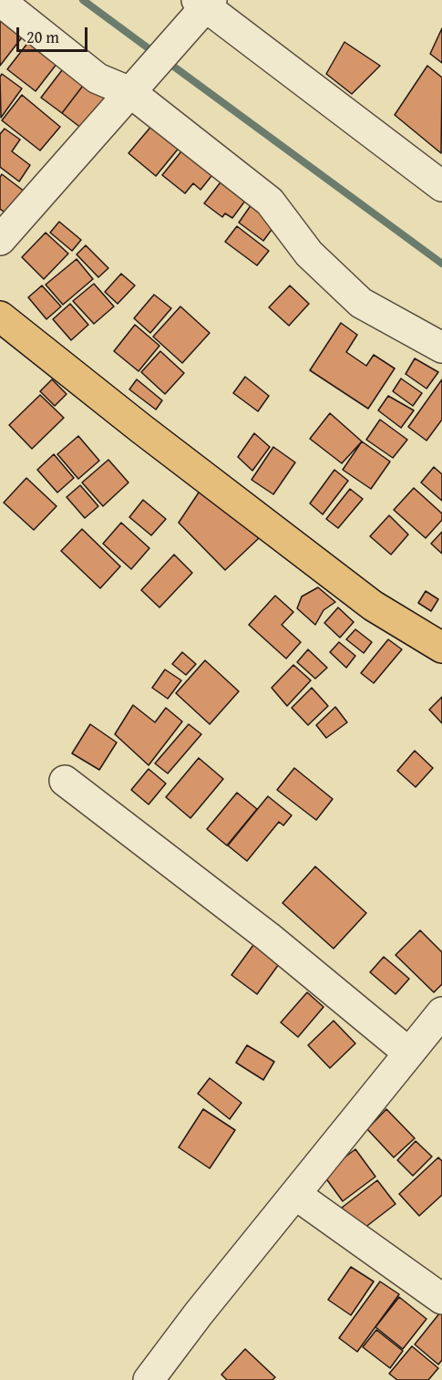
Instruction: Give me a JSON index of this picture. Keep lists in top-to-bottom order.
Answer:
{
  "scale_bar": "20 m"
}
